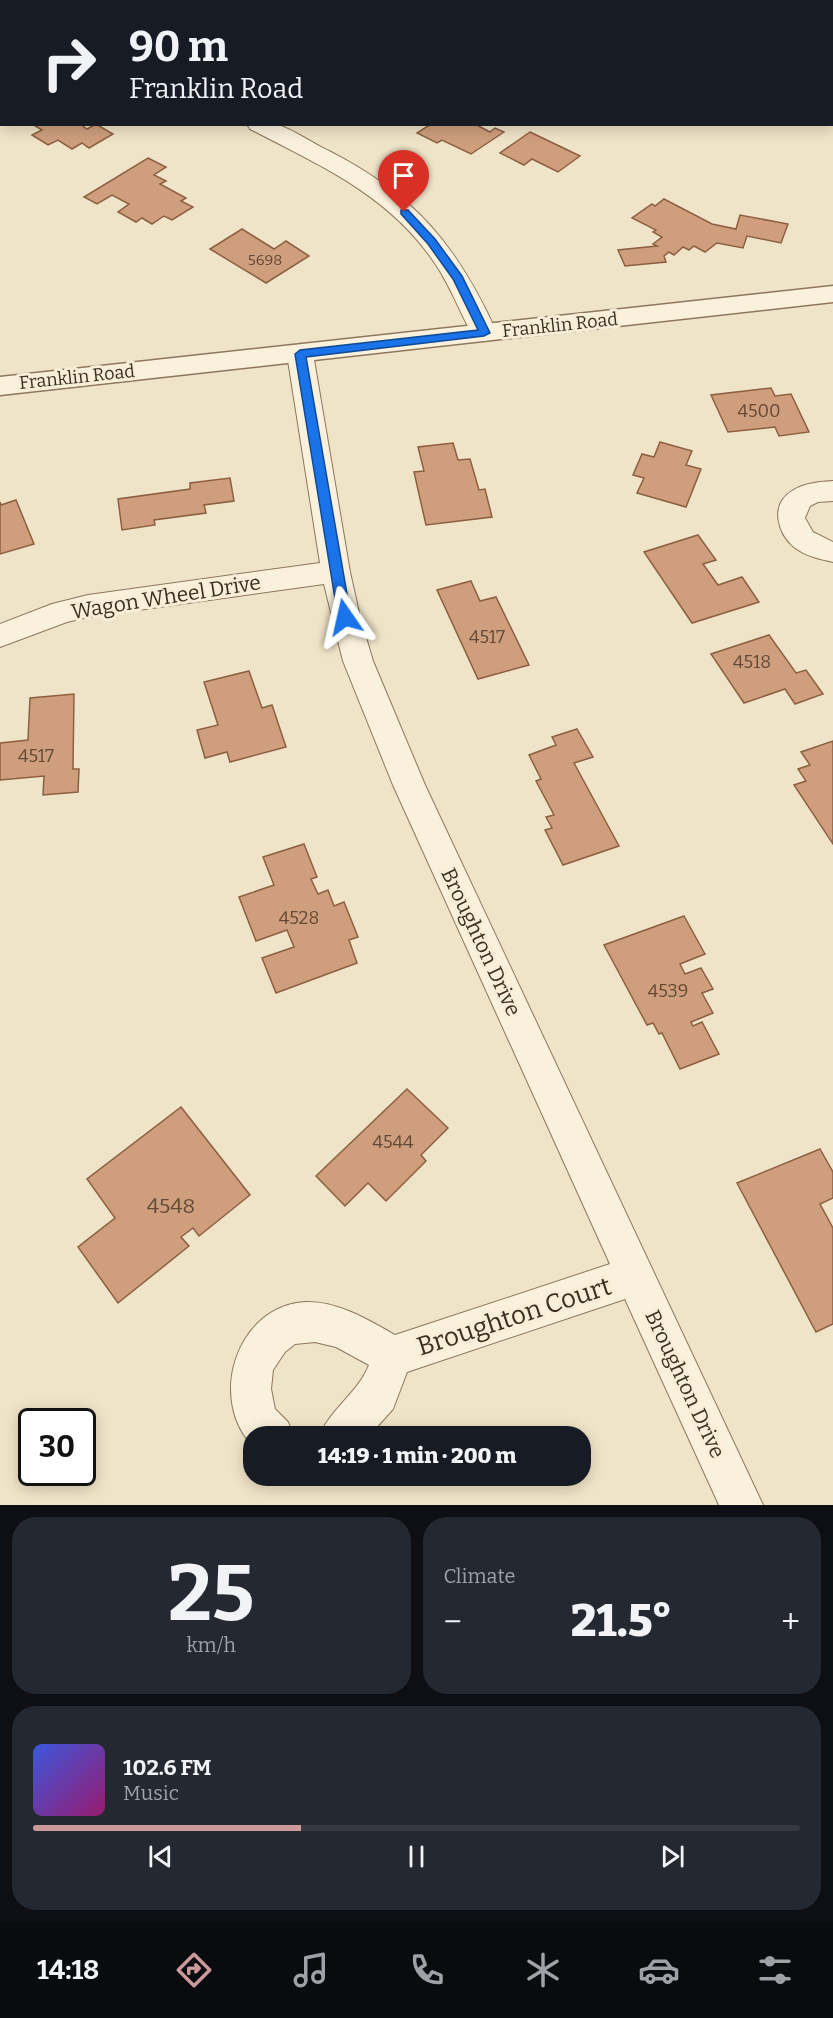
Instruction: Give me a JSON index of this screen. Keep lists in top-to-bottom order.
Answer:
{
  "streets": {
    "street": [
      "Franklin Road",
      "Wagon Wheel Drive",
      "Broughton Drive",
      "Broughton Court"
    ]
  },
  "crossings": [
    ["Franklin Road", "Broughton Drive"],
    ["Wagon Wheel Drive", "Broughton Drive"],
    ["Broughton Drive", "Broughton Court"]
  ],
  "house_numbers": [
    "5698",
    "4500",
    "4517",
    "4518",
    "4517",
    "4528",
    "4539",
    "4544",
    "4548"
  ],
  "page": {
    "turn": ["90 m", "Franklin Road"],
    "limit": "30",
    "trip": "14:19 · 1 min · 200 m",
    "tile": [
      ["25", "km/h"],
      "Climate"
    ],
    "heat": ["−", "21.5°", "+"],
    "song": ["102.6 FM", "Music"],
    "tabs": "14:18"
  }
}
